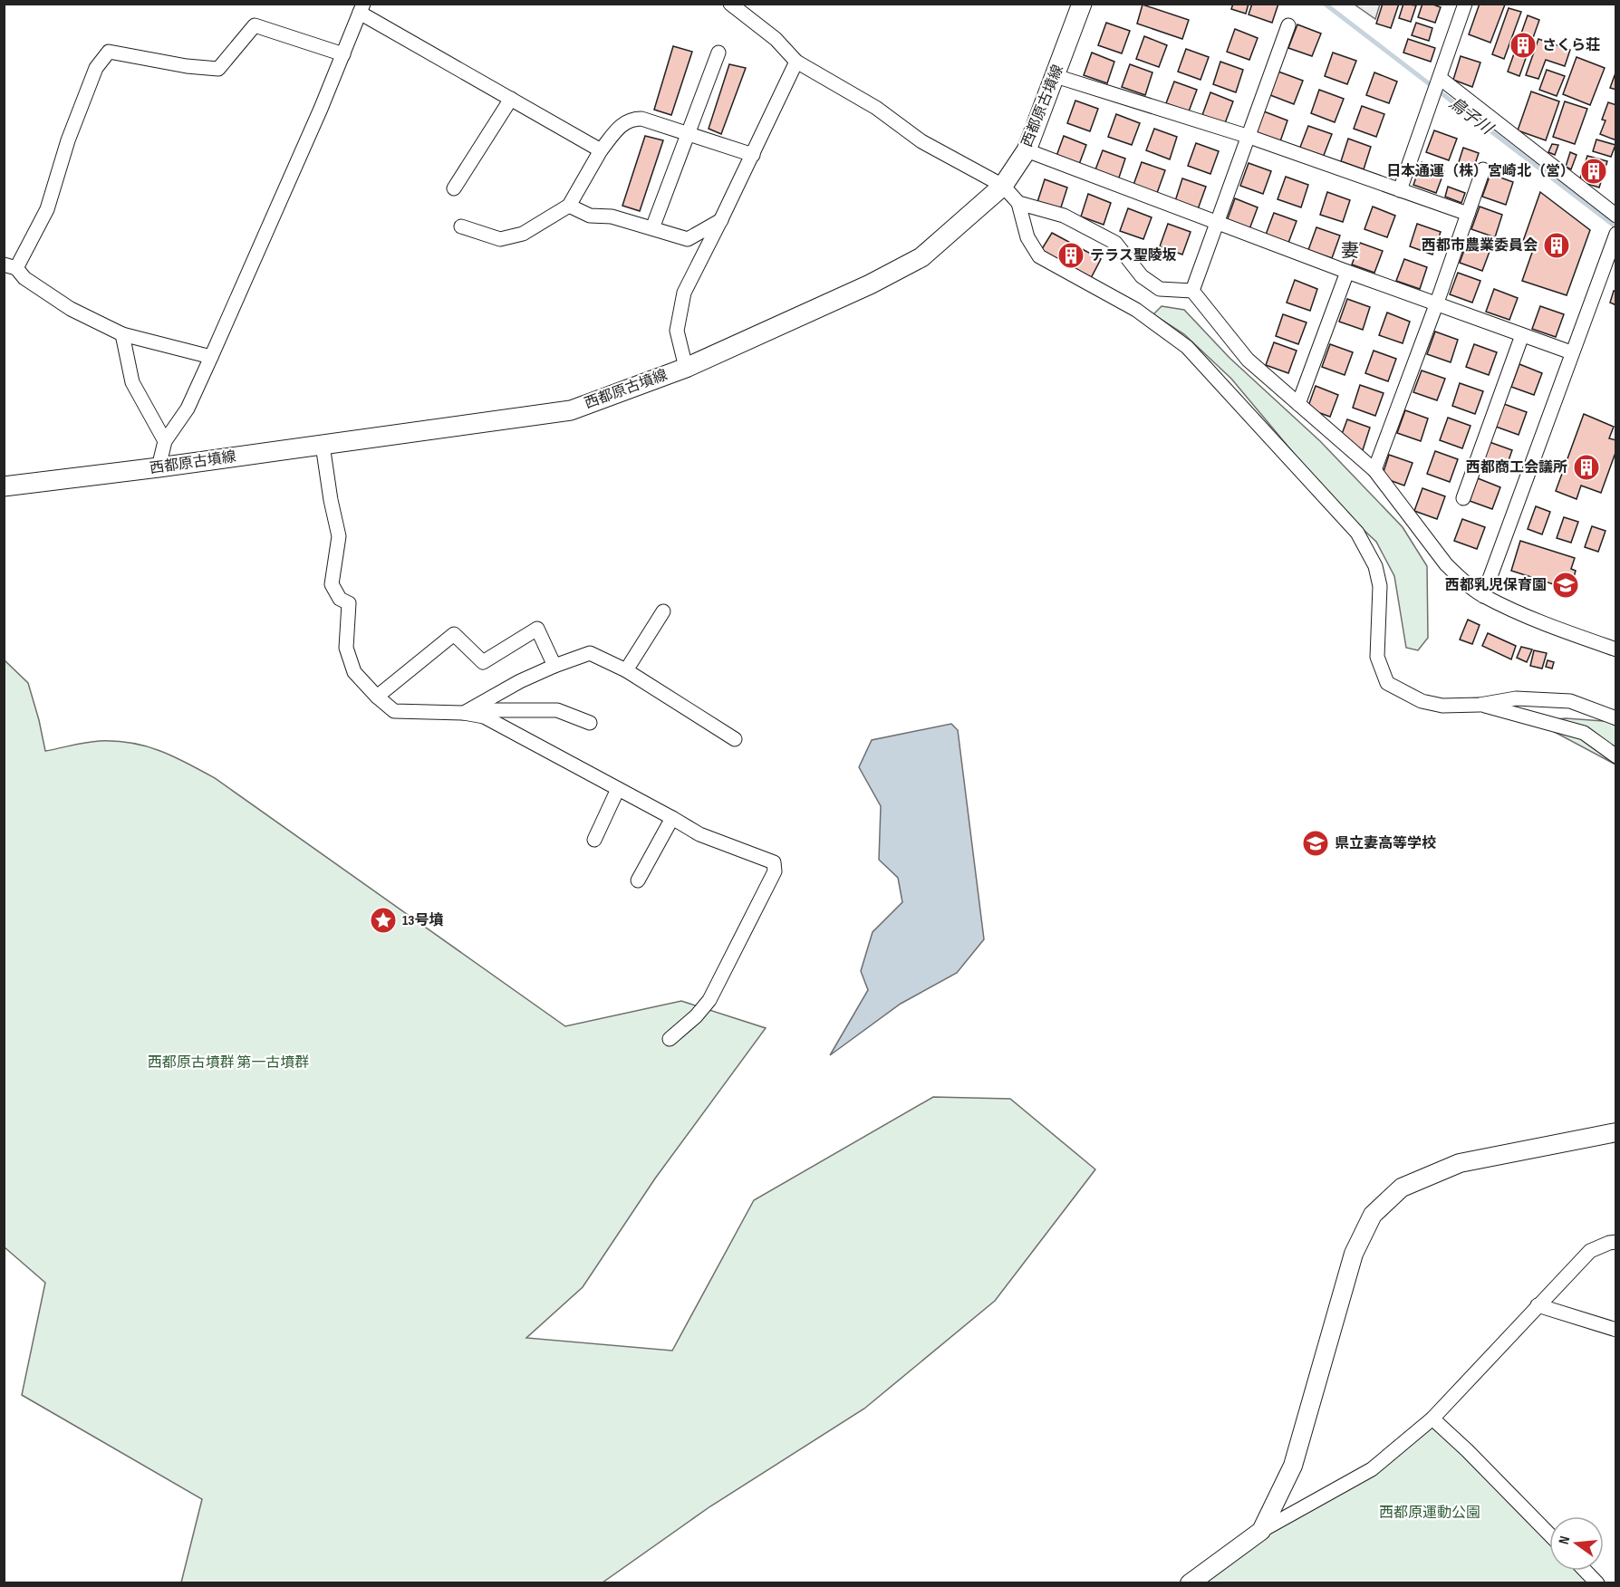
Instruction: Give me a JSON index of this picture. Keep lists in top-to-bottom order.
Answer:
{
  "streets": {
    "main road": ["西都原古墳線"]
  },
  "districts": ["妻"],
  "water": ["鳥子川"],
  "parks": ["西都原古墳群 第一古墳群", "西都原運動公園"],
  "places": {
    "building": [
      "さくら荘",
      "日本通運（株）宮崎北（営）",
      "西都市農業委員会",
      "テラス聖陵坂",
      "西都商工会議所"
    ],
    "school or university": ["西都乳児保育園", "県立妻高等学校"],
    "place": ["13号墳"]
  },
  "north": "left"
}
